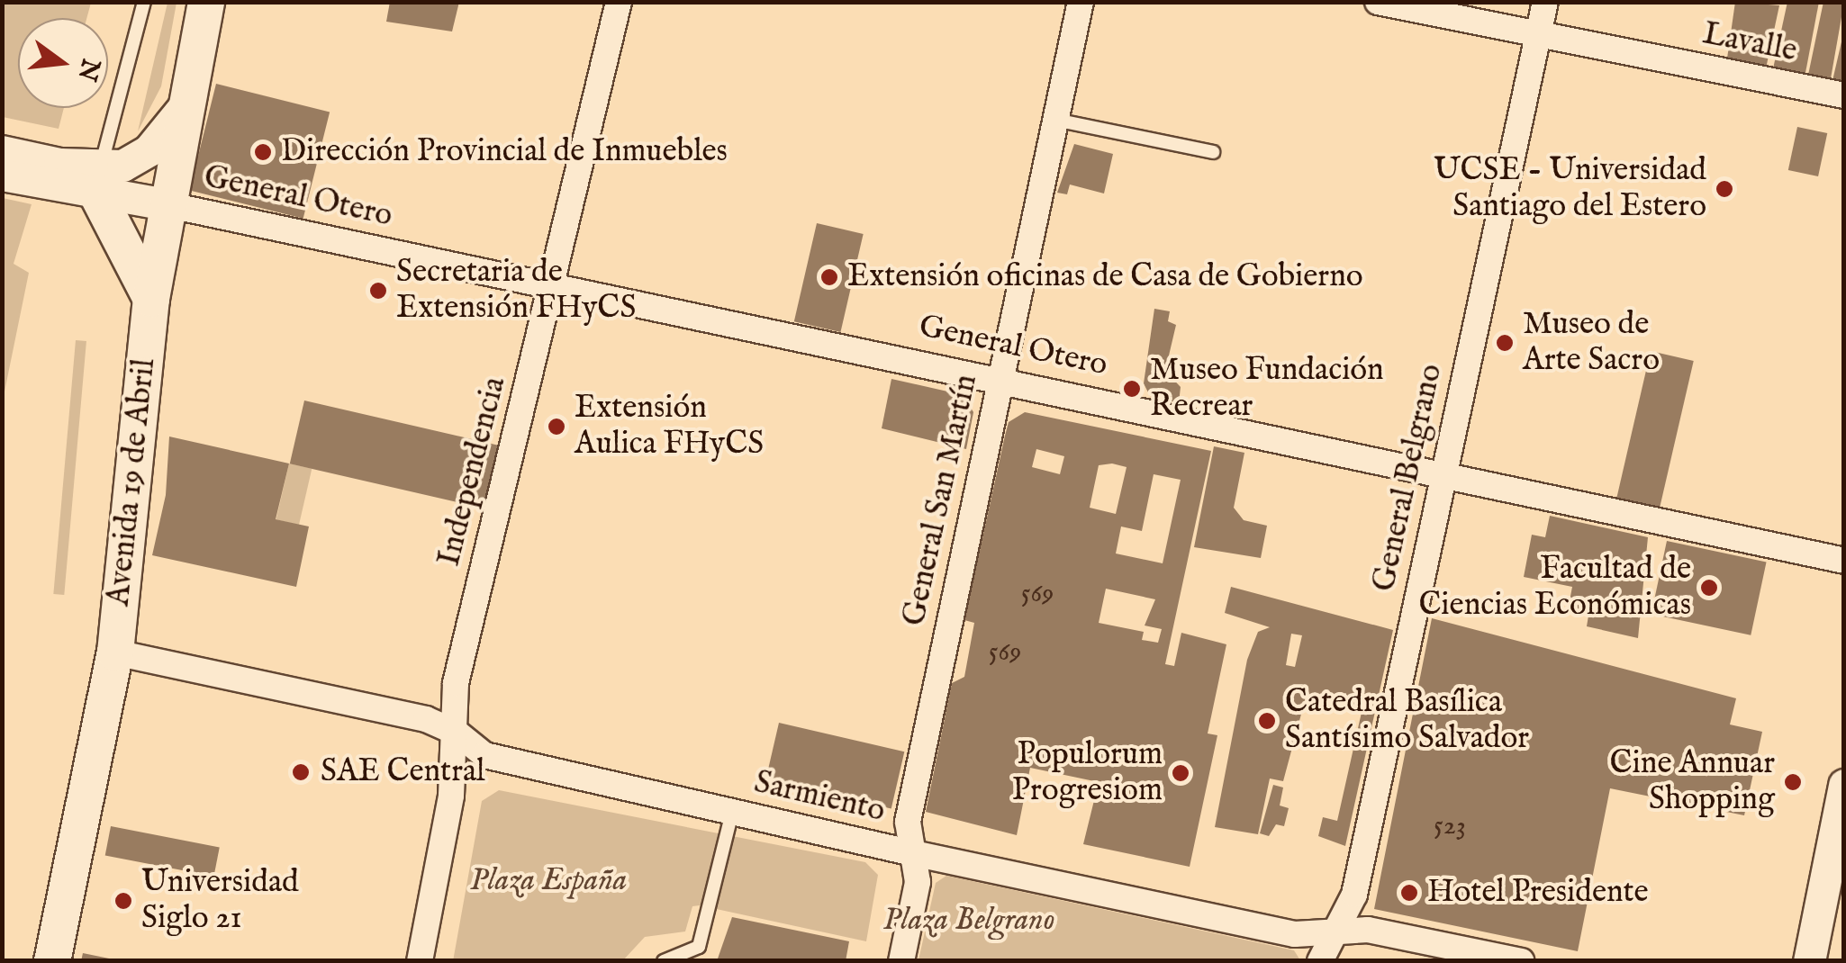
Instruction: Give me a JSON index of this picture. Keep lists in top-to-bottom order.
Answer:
{
  "streets": {
    "main road": ["Avenida 19 de Abril"],
    "street": [
      "Lavalle",
      "General Otero",
      "Independencia",
      "General Belgrano",
      "General San Martín",
      "Sarmiento"
    ]
  },
  "crossings": [
    ["Lavalle", "General Belgrano"],
    ["General Otero", "Independencia"],
    ["General Otero", "General Belgrano"],
    ["General Otero", "Avenida 19 de Abril"],
    ["General Otero", "General San Martín"],
    ["Independencia", "Sarmiento"],
    ["General Belgrano", "Sarmiento"],
    ["Avenida 19 de Abril", "Sarmiento"],
    ["General San Martín", "Sarmiento"]
  ],
  "parks": ["Plaza España", "Plaza Belgrano"],
  "places": [
    "Dirección Provincial de Inmuebles",
    "UCSE - Universidad Santiago del Estero",
    "Extensión oficinas de Casa de Gobierno",
    "Secretaria de Extensión FHyCS",
    "Museo de Arte Sacro",
    "Museo Fundación Recrear",
    "Extensión Aulica FHyCS",
    "Facultad de Ciencias Económicas",
    "Catedral Basílica Santísimo Salvador",
    "SAE Central",
    "Populorum Progresiom",
    "Cine Annuar Shopping",
    "Hotel Presidente",
    "Universidad Siglo 21"
  ],
  "house_numbers": ["569", "569", "523"],
  "north": "right"
}
